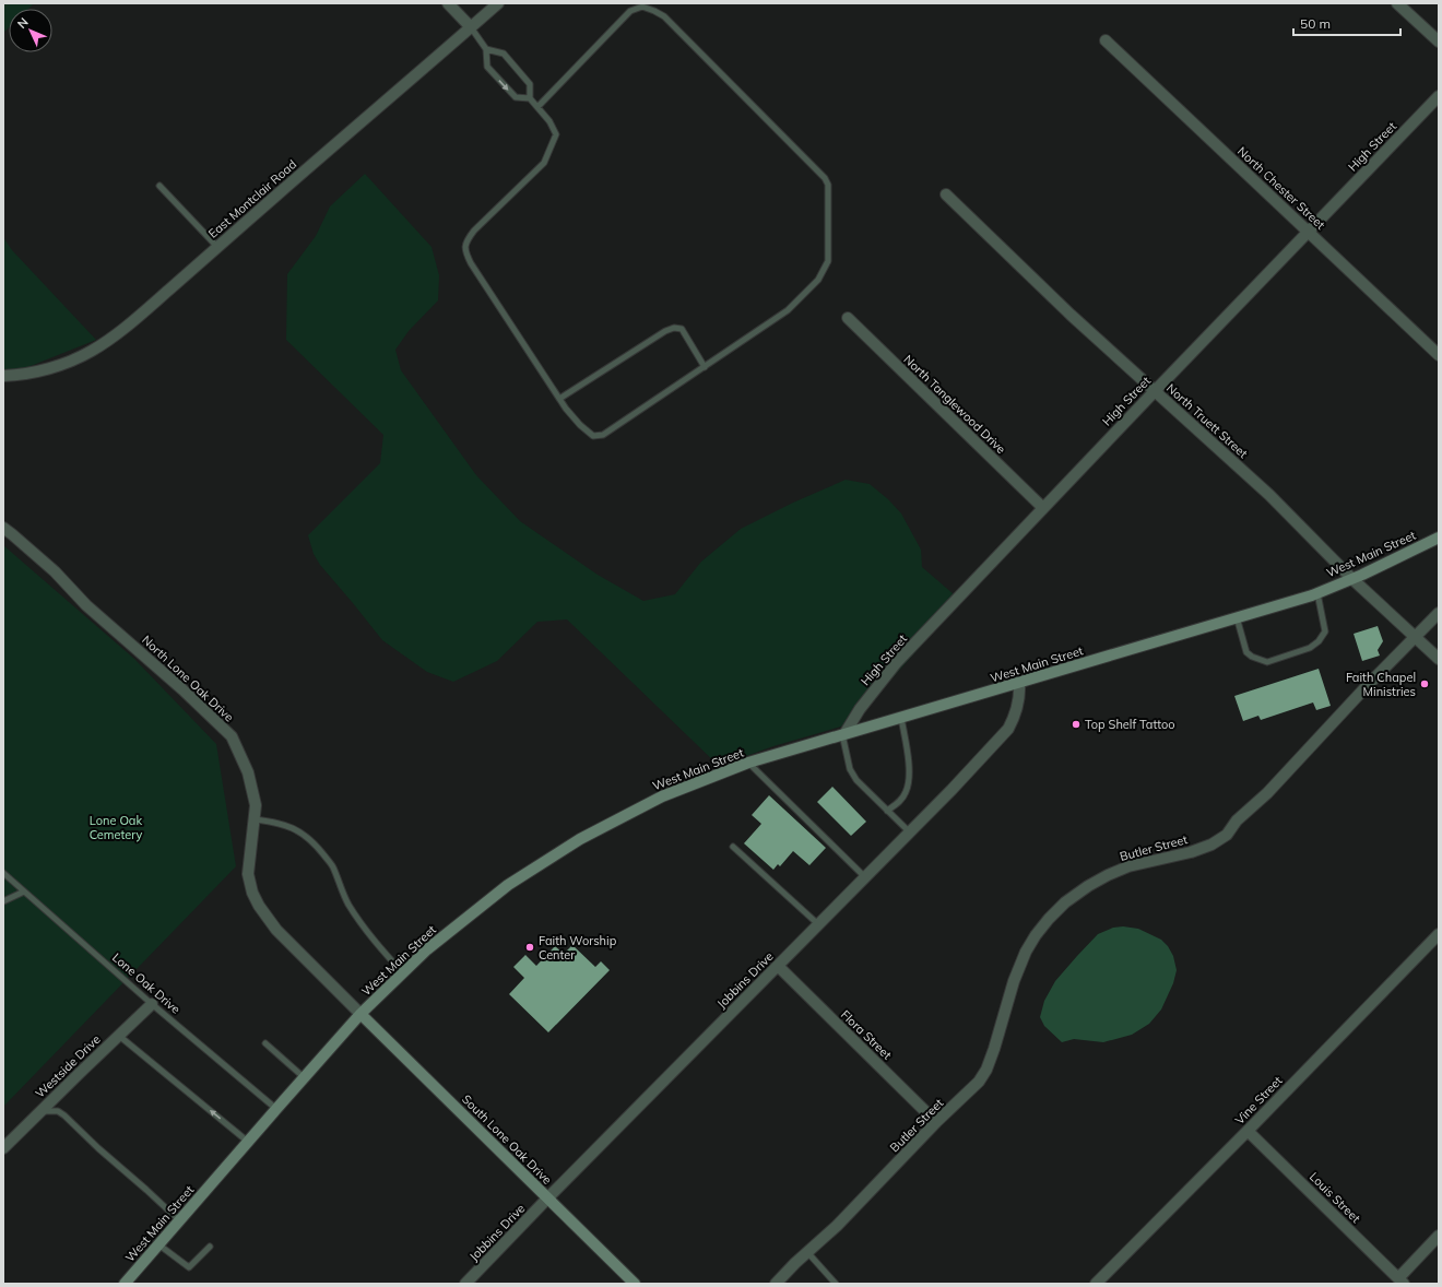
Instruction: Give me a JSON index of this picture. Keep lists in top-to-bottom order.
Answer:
{
  "streets": {
    "main road": ["West Main Street", "South Lone Oak Drive"],
    "street": [
      "High Street",
      "North Chester Street",
      "East Montclair Road",
      "North Tanglewood Drive",
      "North Truett Street",
      "North Lone Oak Drive",
      "Butler Street",
      "Jobbins Drive",
      "Flora Street",
      "Westside Drive",
      "Vine Street",
      "Louis Street"
    ],
    "lane": ["Lone Oak Drive"]
  },
  "crossings": [
    ["High Street", "North Chester Street"],
    ["High Street", "North Tanglewood Drive"],
    ["High Street", "North Truett Street"],
    ["High Street", "West Main Street"],
    ["North Truett Street", "West Main Street"],
    ["North Truett Street", "Butler Street"],
    ["West Main Street", "North Lone Oak Drive"],
    ["West Main Street", "Jobbins Drive"],
    ["West Main Street", "Lone Oak Drive"],
    ["West Main Street", "South Lone Oak Drive"],
    ["North Lone Oak Drive", "South Lone Oak Drive"],
    ["Butler Street", "Flora Street"],
    ["Jobbins Drive", "Flora Street"],
    ["Jobbins Drive", "South Lone Oak Drive"],
    ["Lone Oak Drive", "Westside Drive"],
    ["Vine Street", "Louis Street"]
  ],
  "parks": ["Lone Oak Cemetery"],
  "places": ["Faith Chapel Ministries", "Top Shelf Tattoo", "Faith Worship Center"],
  "scale_bar": "50 m",
  "north": "top left"
}
